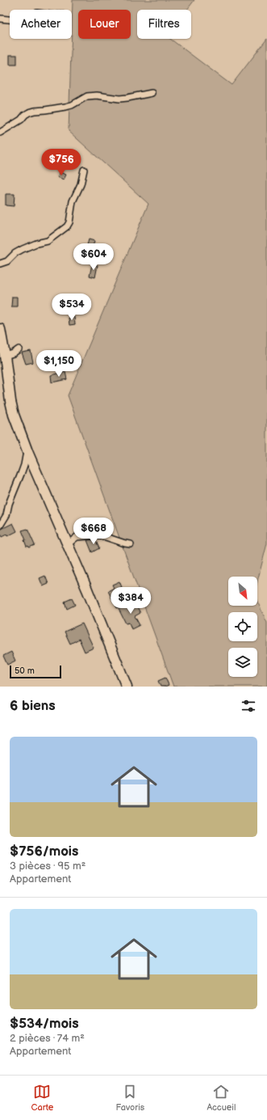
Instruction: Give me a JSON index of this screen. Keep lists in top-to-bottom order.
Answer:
{
  "scale_bar": "50 m",
  "north": "bottom right",
  "page": {
    "chip": ["Acheter", "Louer", "Filtres"],
    "price": [
      "$756",
      "$604",
      "$534",
      "$1,150",
      "$668",
      "$384"
    ],
    "scale": "50 m",
    "heading": "6 biens",
    "list": [
      {
        "name": "$756/mois",
        "note": "3 pièces · 95 m² · Appartement"
      },
      {
        "name": "$534/mois",
        "note": "2 pièces · 74 m² · Appartement"
      }
    ],
    "tabs": ["Carte", "Favoris", "Accueil"]
  }
}
